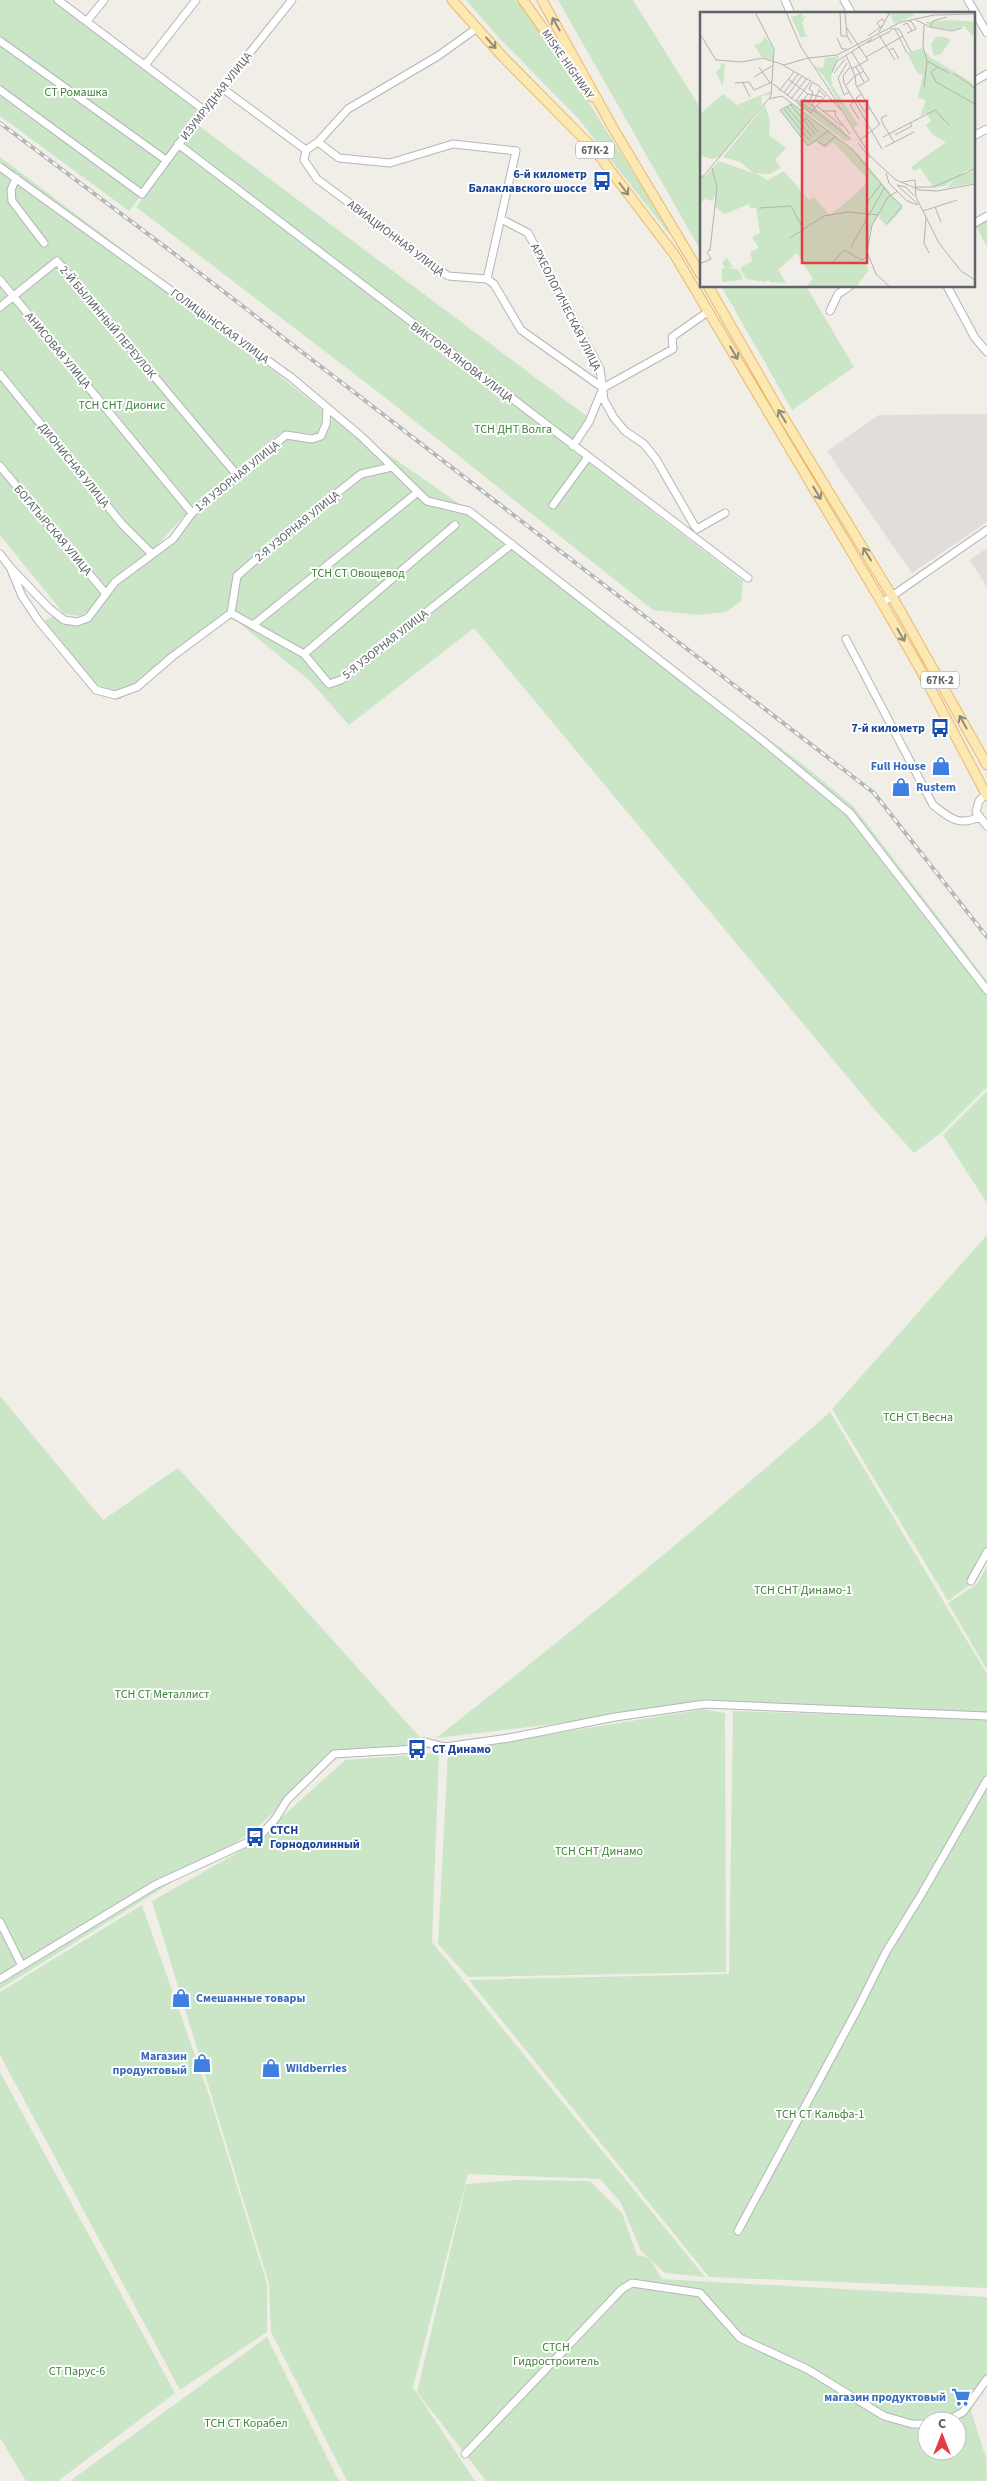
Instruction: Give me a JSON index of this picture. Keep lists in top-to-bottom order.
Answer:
{
  "streets": {
    "main road": ["MISKE HIGHWAY", "67К-2"],
    "street": [
      "ИЗУМРУДНАЯ УЛИЦА",
      "АВИАЦИОННАЯ УЛИЦА",
      "АРХЕОЛОГИЧЕСКАЯ УЛИЦА",
      "2-Й БЫЛИННЫЙ ПЕРЕУЛОК",
      "ГОЛИЦЫНСКАЯ УЛИЦА",
      "АНИСОВАЯ УЛИЦА",
      "ВИКТОРА ЯНОВА УЛИЦА",
      "ДИОНИСНАЯ УЛИЦА",
      "1-Я УЗОРНАЯ УЛИЦА",
      "2-Я УЗОРНАЯ УЛИЦА",
      "БОГАТЫРСКАЯ УЛИЦА",
      "5-Я УЗОРНАЯ УЛИЦА"
    ]
  },
  "crossings": [
    ["MISKE HIGHWAY", "67К-2"],
    ["ИЗУМРУДНАЯ УЛИЦА", "ВИКТОРА ЯНОВА УЛИЦА"],
    ["2-Й БЫЛИННЫЙ ПЕРЕУЛОК", "АНИСОВАЯ УЛИЦА"],
    ["2-Й БЫЛИННЫЙ ПЕРЕУЛОК", "1-Я УЗОРНАЯ УЛИЦА"],
    ["ГОЛИЦЫНСКАЯ УЛИЦА", "1-Я УЗОРНАЯ УЛИЦА"],
    ["ГОЛИЦЫНСКАЯ УЛИЦА", "2-Я УЗОРНАЯ УЛИЦА"],
    ["ГОЛИЦЫНСКАЯ УЛИЦА", "5-Я УЗОРНАЯ УЛИЦА"],
    ["АНИСОВАЯ УЛИЦА", "1-Я УЗОРНАЯ УЛИЦА"],
    ["ДИОНИСНАЯ УЛИЦА", "1-Я УЗОРНАЯ УЛИЦА"],
    ["1-Я УЗОРНАЯ УЛИЦА", "БОГАТЫРСКАЯ УЛИЦА"],
    ["2-Я УЗОРНАЯ УЛИЦА", "5-Я УЗОРНАЯ УЛИЦА"]
  ],
  "parks": [
    "СТ Ромашка",
    "ТСН СНТ Дионис",
    "ТСН ДНТ Волга",
    "ТСН СТ Овощевод",
    "ТСН СТ Весна",
    "ТСН СНТ Динамо-1",
    "ТСН СТ Металлист",
    "ТСН СНТ Динамо",
    "ТСН СТ Кальфа-1",
    "СТСН Гидростроитель",
    "СТ Парус-6",
    "ТСН СТ Корабел"
  ],
  "places": {
    "bus stop": [
      "6-й километр Балаклавского шоccе",
      "7-й километр",
      "СТ Динамо",
      "СТСН Горнодолинный"
    ],
    "shop": [
      "Full House",
      "Rustem",
      "Смешанные товары",
      "Магазин продуктовый",
      "Wildberries"
    ],
    "supermarket": ["магазин продуктовый"]
  },
  "north": "top"
}
